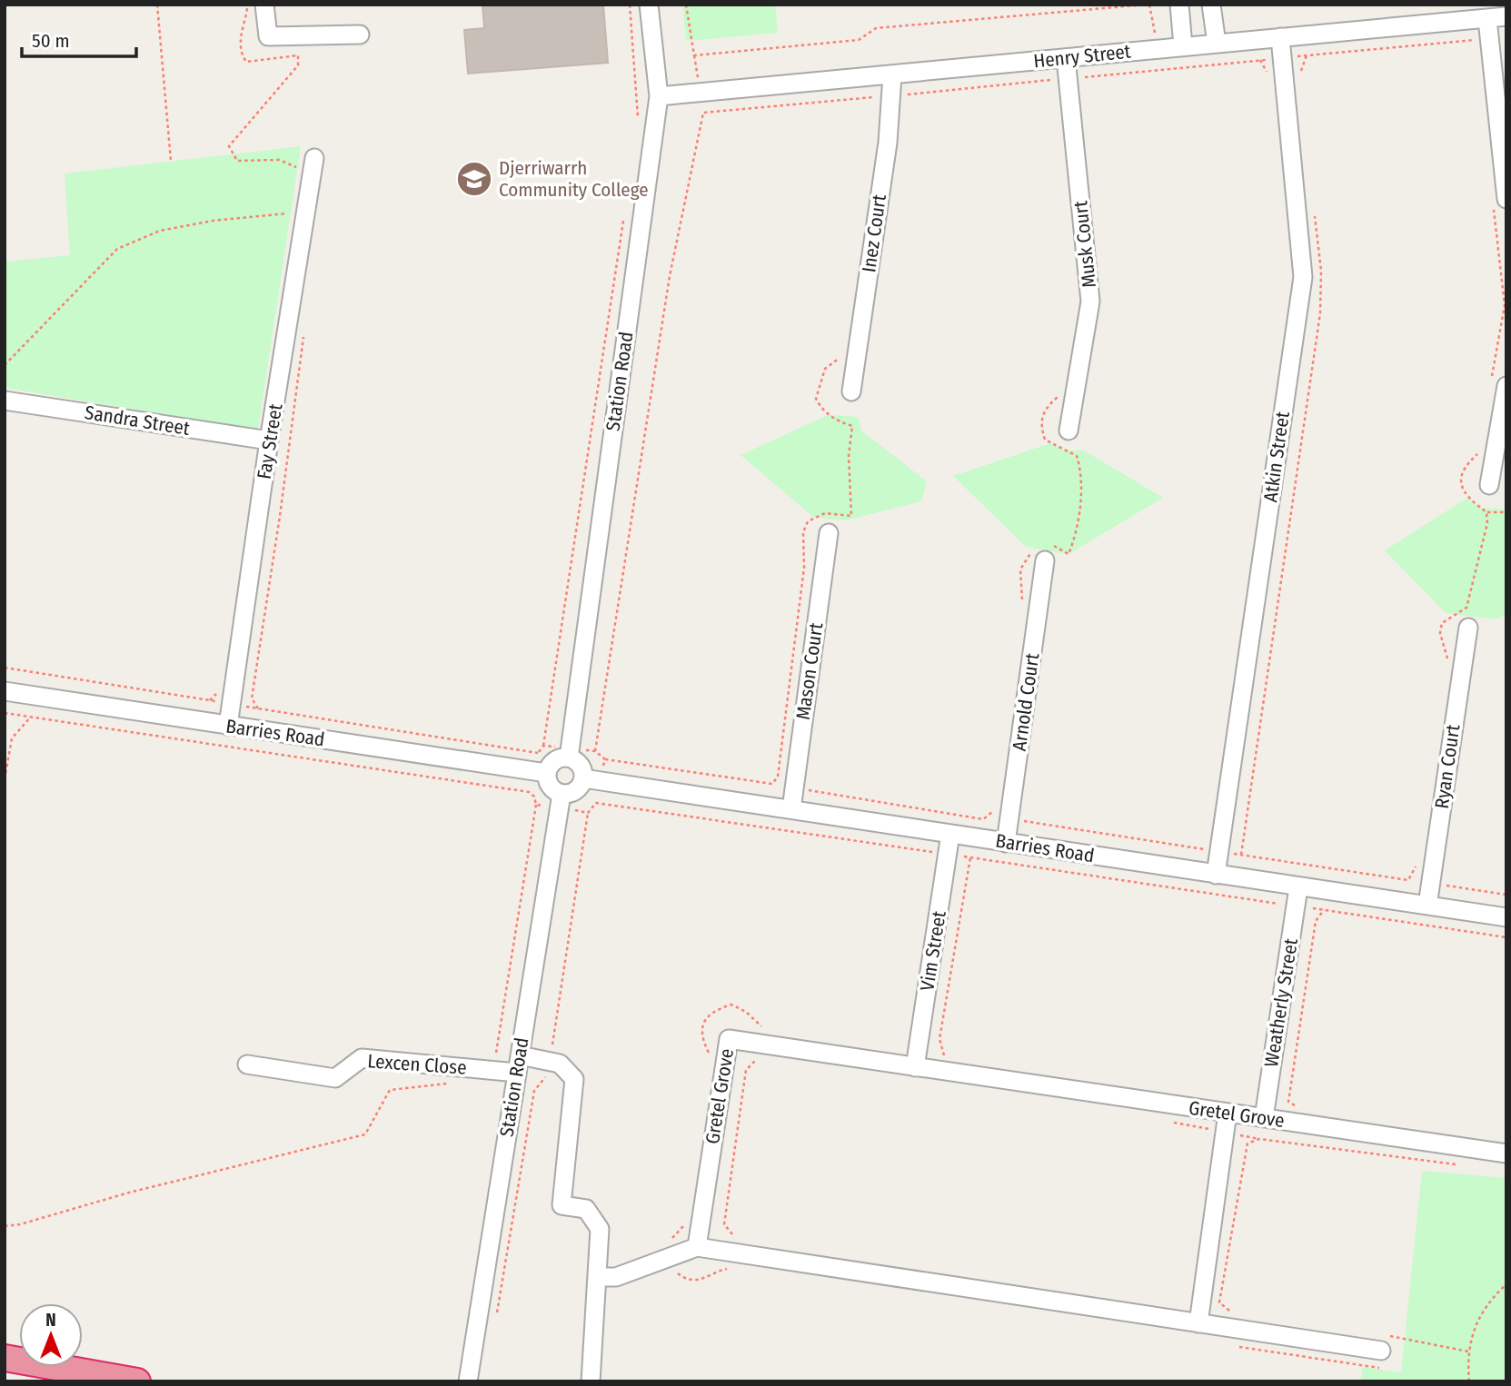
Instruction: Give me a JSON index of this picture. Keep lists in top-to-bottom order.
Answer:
{
  "streets": {
    "street": [
      "Henry Street",
      "Inez Court",
      "Musk Court",
      "Station Road",
      "Sandra Street",
      "Fay Street",
      "Atkin Street",
      "Mason Court",
      "Arnold Court",
      "Barries Road",
      "Ryan Court",
      "Vim Street",
      "Weatherly Street",
      "Lexcen Close",
      "Gretel Grove"
    ]
  },
  "crossings": [
    ["Henry Street", "Inez Court"],
    ["Henry Street", "Musk Court"],
    ["Henry Street", "Station Road"],
    ["Henry Street", "Atkin Street"],
    ["Station Road", "Barries Road"],
    ["Station Road", "Lexcen Close"],
    ["Sandra Street", "Fay Street"],
    ["Fay Street", "Barries Road"],
    ["Atkin Street", "Barries Road"],
    ["Mason Court", "Barries Road"],
    ["Arnold Court", "Barries Road"],
    ["Barries Road", "Ryan Court"],
    ["Barries Road", "Vim Street"],
    ["Barries Road", "Weatherly Street"],
    ["Vim Street", "Gretel Grove"],
    ["Weatherly Street", "Gretel Grove"]
  ],
  "places": {
    "school or university": ["Djerriwarrh Community College"]
  },
  "scale_bar": "50 m",
  "north": "top"
}
